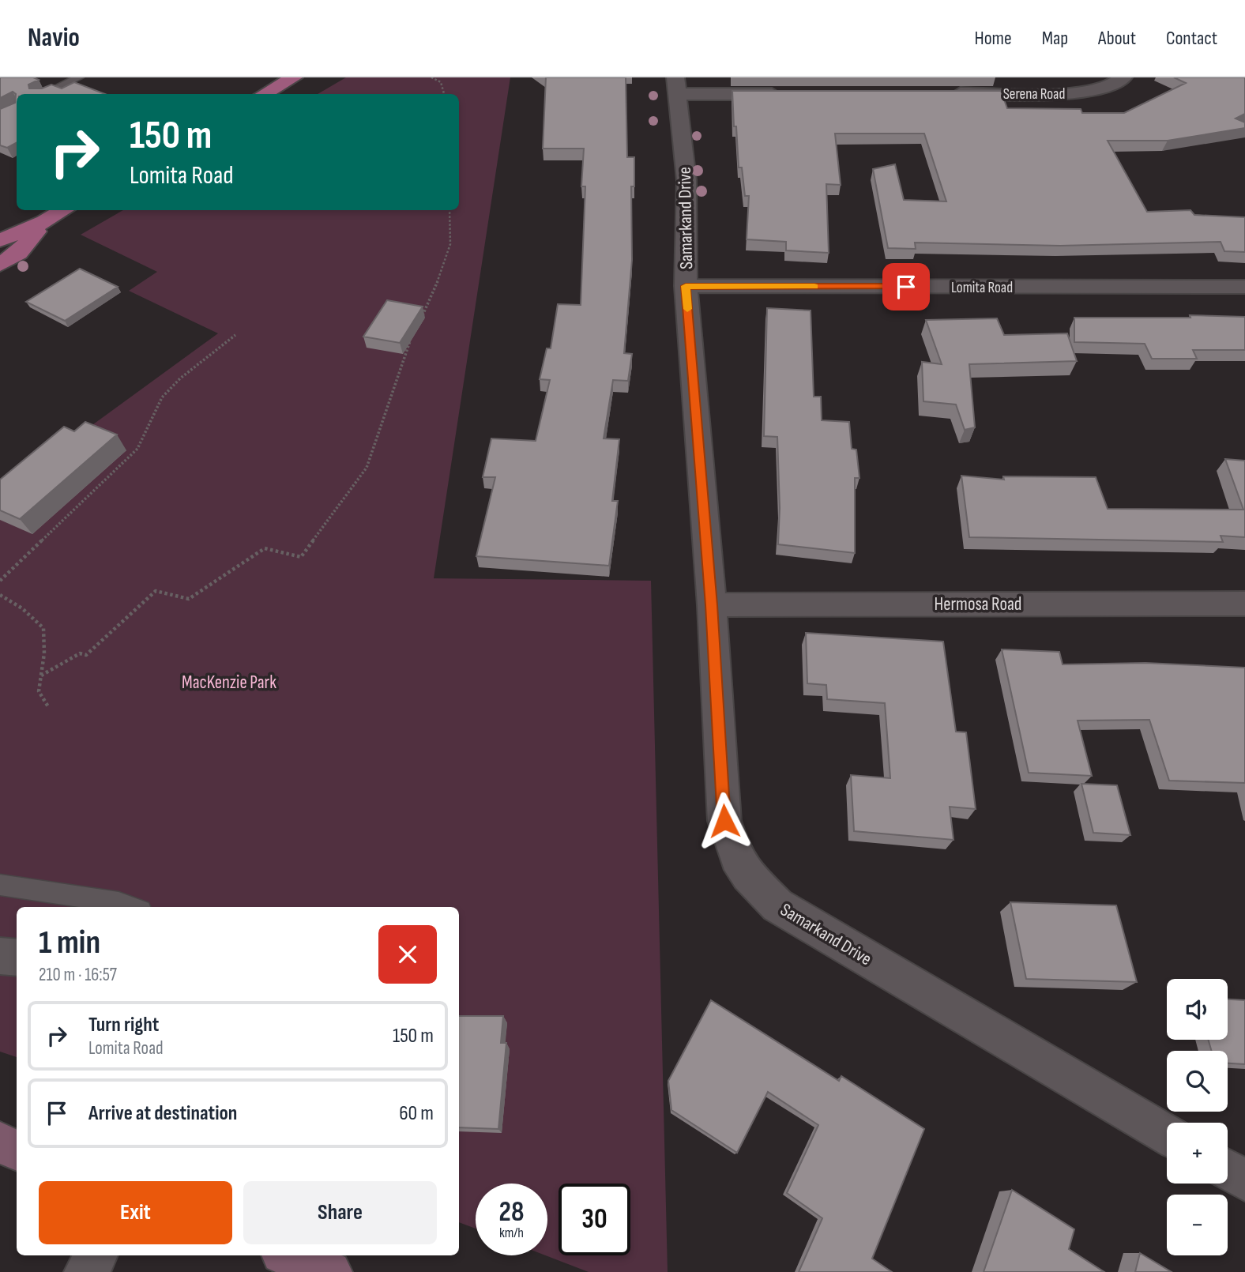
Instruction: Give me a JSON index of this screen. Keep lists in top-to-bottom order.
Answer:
{
  "streets": {
    "street": [
      "Serena Road",
      "Samarkand Drive",
      "Lomita Road",
      "Hermosa Road"
    ]
  },
  "crossings": [
    ["Samarkand Drive", "Lomita Road"],
    ["Samarkand Drive", "Hermosa Road"]
  ],
  "parks": ["MacKenzie Park"],
  "page": {
    "header": "Navio",
    "nav": [
      "Home",
      "Map",
      "About",
      "Contact"
    ],
    "turn": ["150 m", "Lomita Road"],
    "heading": ["1 min", "210 m · 16:57"],
    "map_buttons": ["+", "−"],
    "list": [
      {
        "name": "Turn right",
        "note": "Lomita Road",
        "value": "150 m"
      },
      {
        "name": "Arrive at destination",
        "value": "60 m"
      }
    ],
    "buttons": ["Exit", "Share"],
    "speed": "28 km/h",
    "limit": "30"
  }
}
